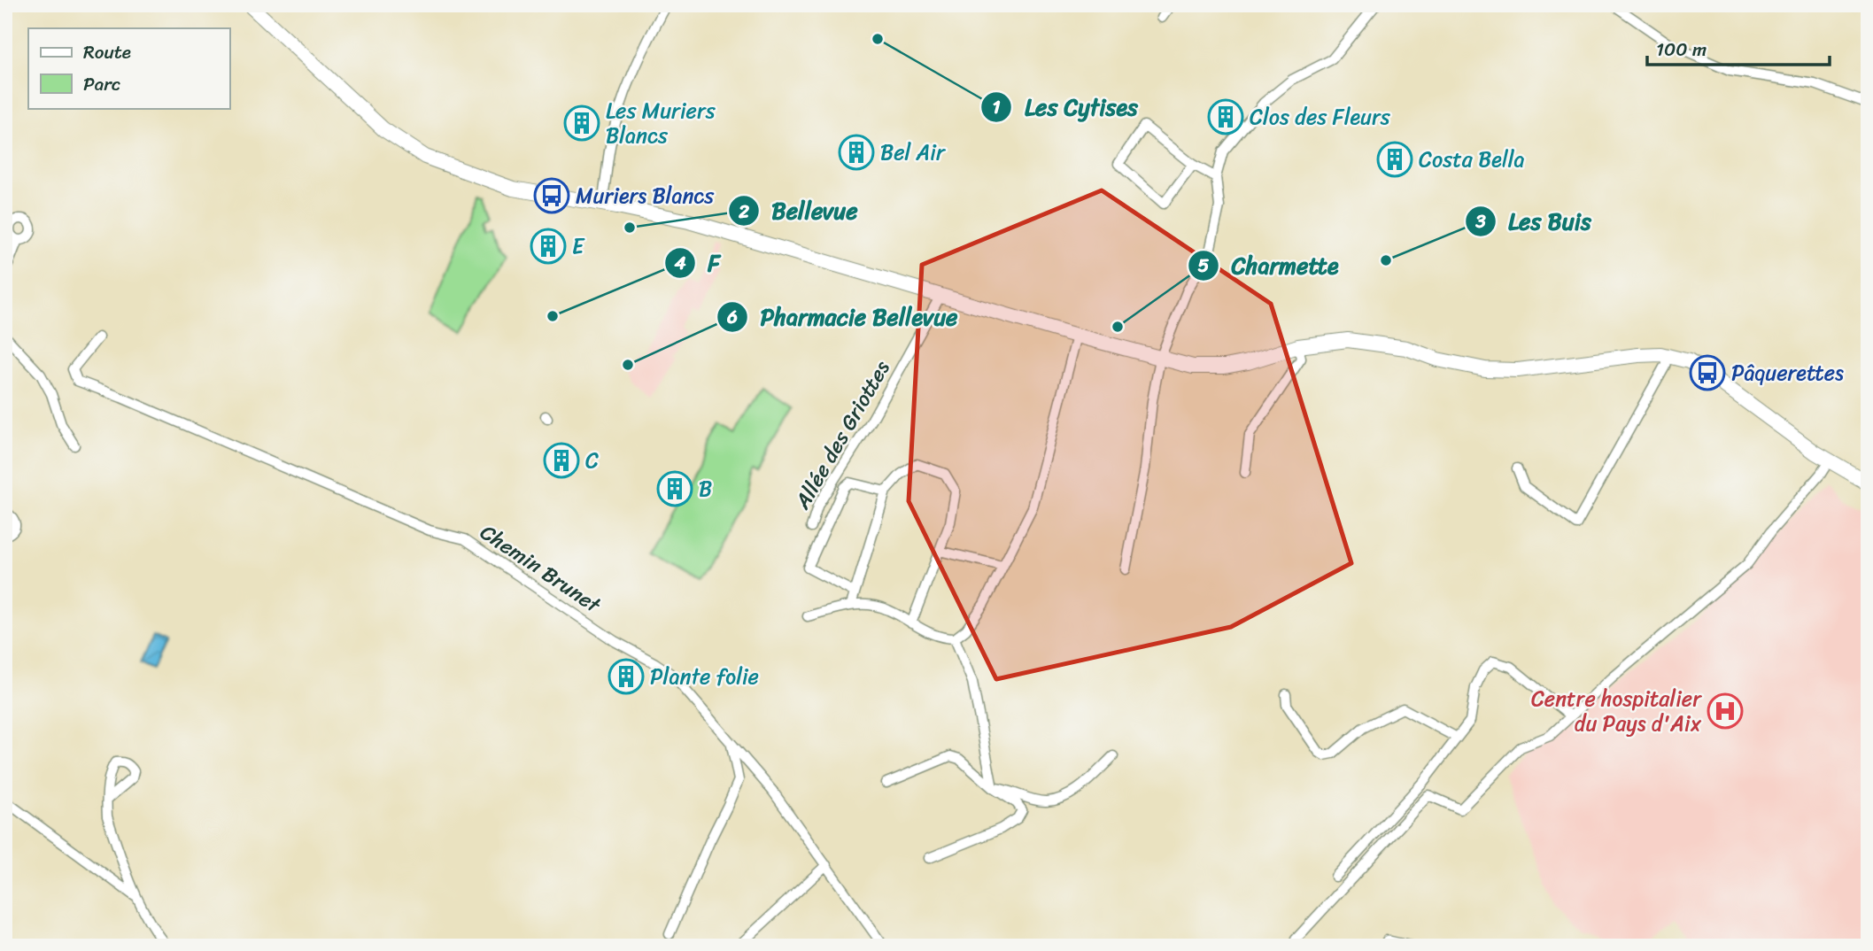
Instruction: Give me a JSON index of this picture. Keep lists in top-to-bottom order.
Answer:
{
  "streets": {
    "street": ["Allée des Griottes", "Chemin Brunet"]
  },
  "places": {
    "other": [
      "Les Cytises",
      "Bellevue",
      "Les Buis",
      "F",
      "Charmette",
      "Pharmacie Bellevue"
    ],
    "building": [
      "Clos des Fleurs",
      "Les Muriers Blancs",
      "Bel Air",
      "Costa Bella",
      "E",
      "C",
      "B",
      "Plante folie"
    ],
    "bus stop": ["Muriers Blancs", "Pâquerettes"],
    "hospital": ["Centre hospitalier du Pays d'Aix"]
  },
  "legend": ["Route", "Parc"],
  "scale_bar": "100 m"
}
